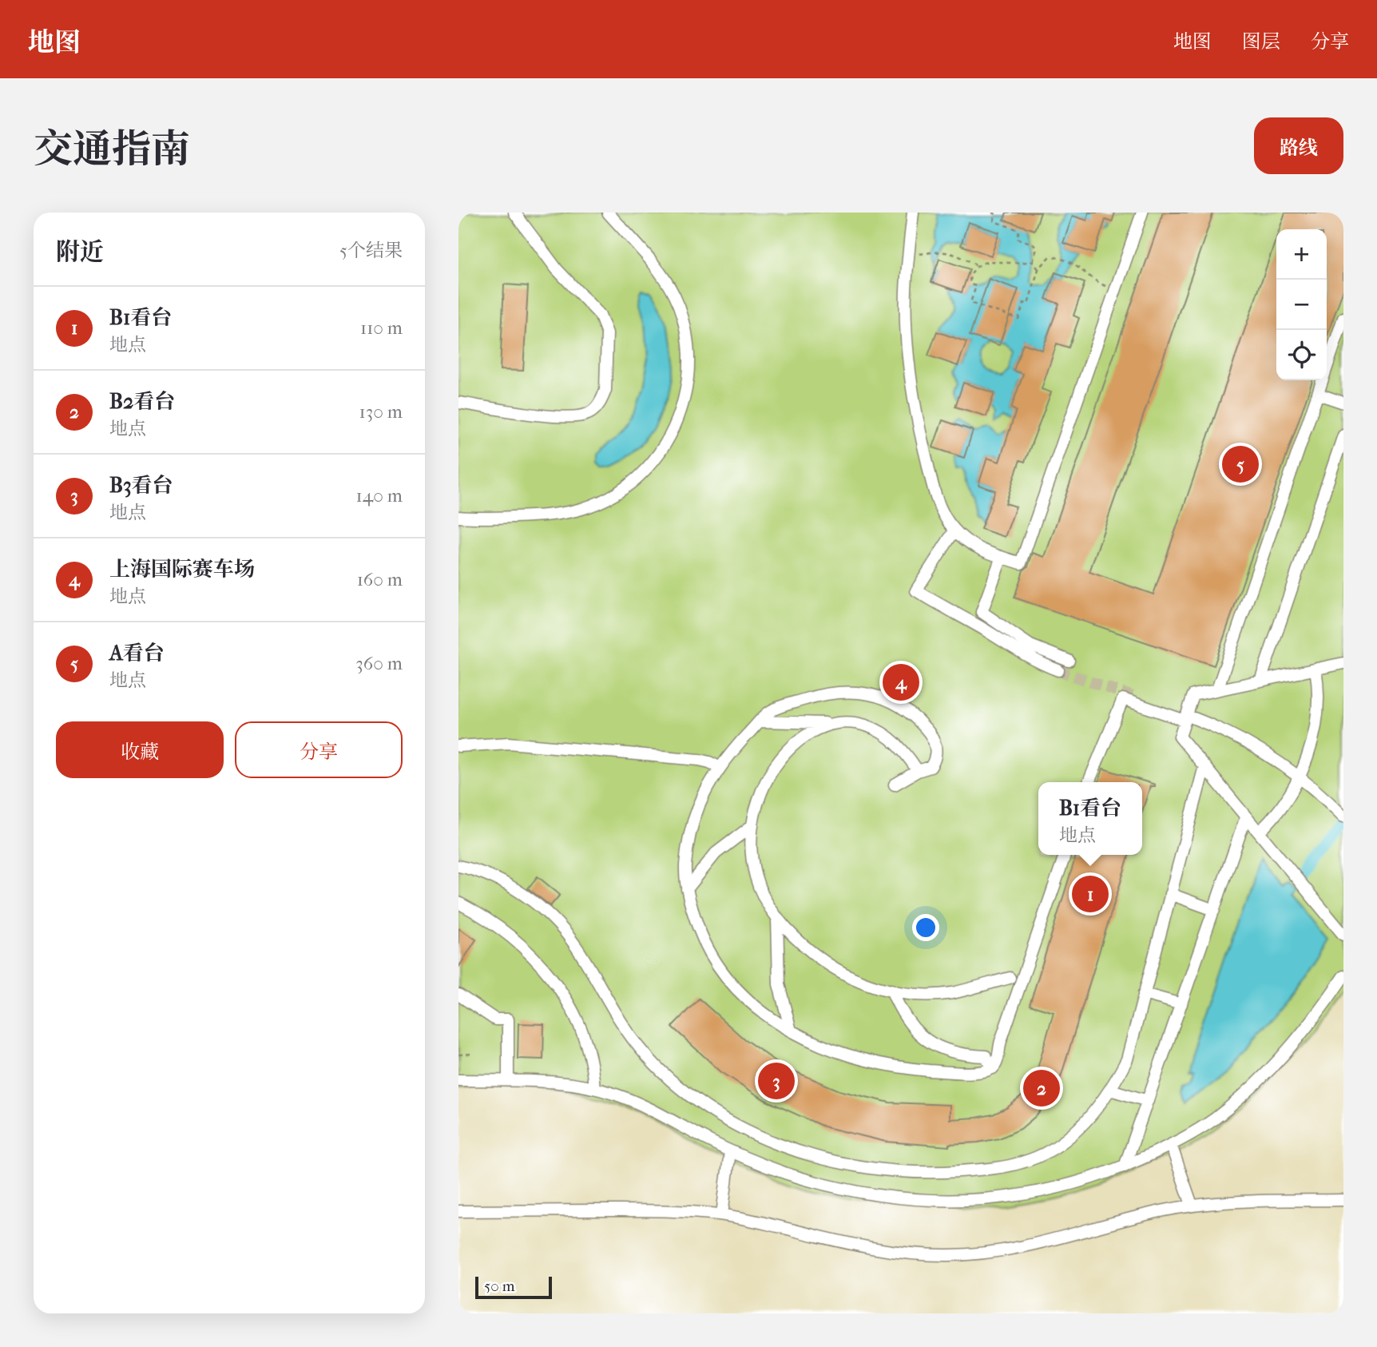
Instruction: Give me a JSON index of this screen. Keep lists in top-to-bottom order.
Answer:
{
  "scale_bar": "50 m",
  "page": {
    "header": "地图",
    "nav": ["地图", "图层", "分享"],
    "title": "交通指南",
    "buttons": [
      "路线",
      ["收藏", "分享"]
    ],
    "heading": ["附近", "5个结果"],
    "map_buttons": ["+", "−"],
    "list": [
      {
        "mark": "1",
        "name": "B1看台",
        "note": "地点",
        "value": "110 m"
      },
      {
        "mark": "2",
        "name": "B2看台",
        "note": "地点",
        "value": "130 m"
      },
      {
        "mark": "3",
        "name": "B3看台",
        "note": "地点",
        "value": "140 m"
      },
      {
        "mark": "4",
        "name": "上海国际赛车场",
        "note": "地点",
        "value": "160 m"
      },
      {
        "mark": "5",
        "name": "A看台",
        "note": "地点",
        "value": "360 m"
      }
    ],
    "pins": [
      "5",
      "4",
      "1",
      "3",
      "2"
    ],
    "popup": ["B1看台", "地点"],
    "scale": "50 m"
  }
}
